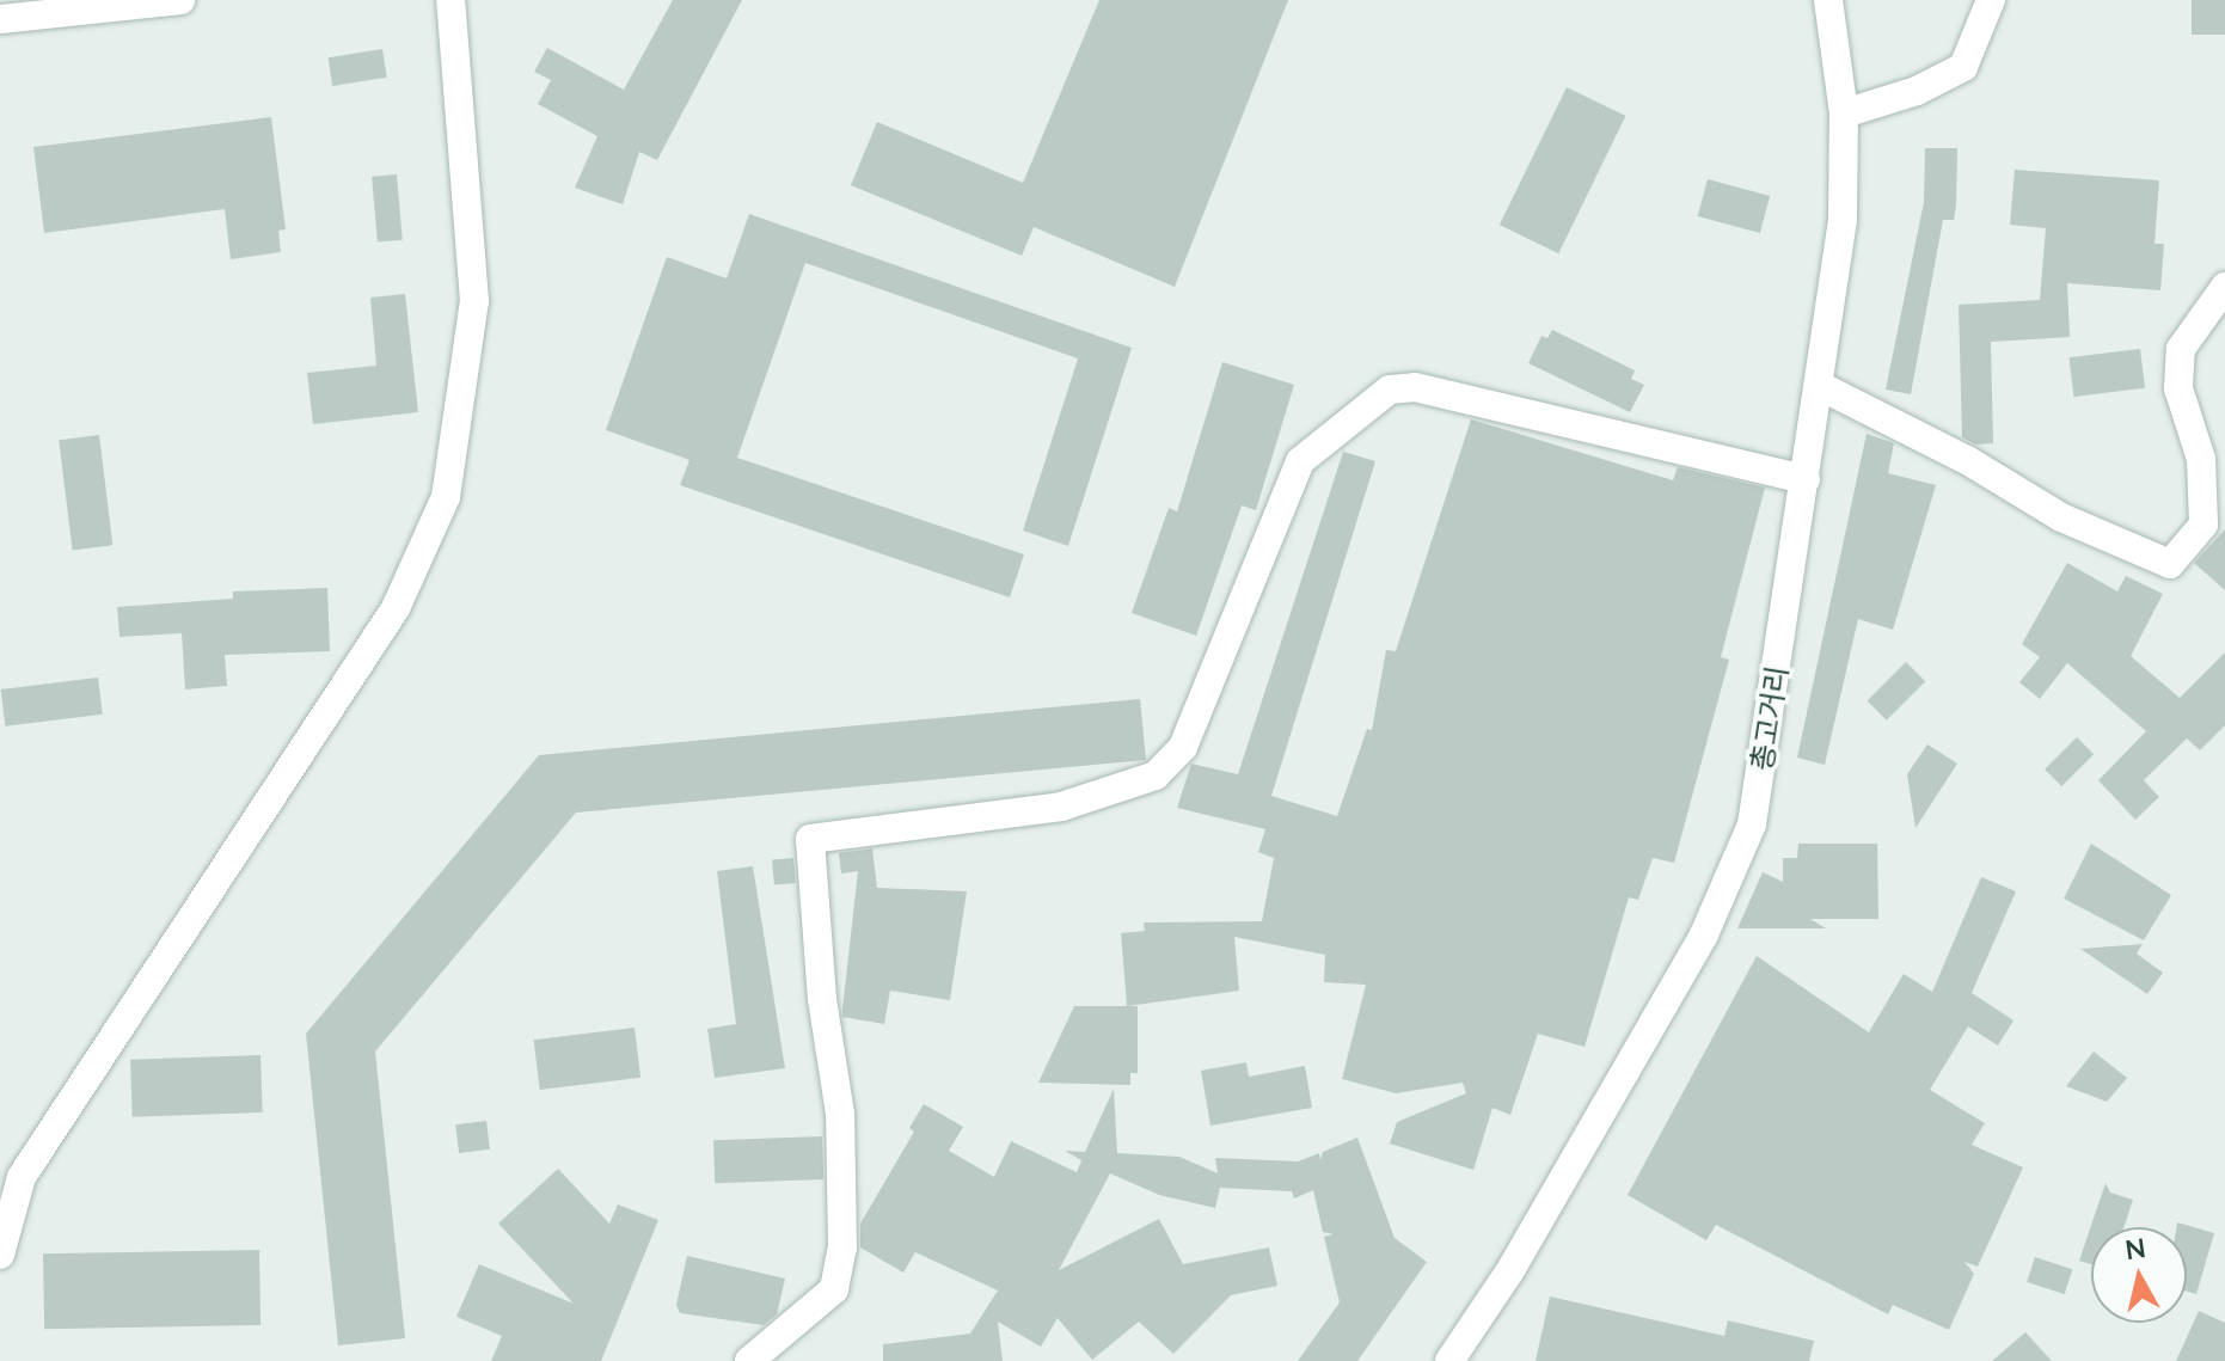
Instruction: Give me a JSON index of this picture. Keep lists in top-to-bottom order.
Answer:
{
  "streets": {
    "street": ["총고거리"]
  },
  "north": "top"
}
